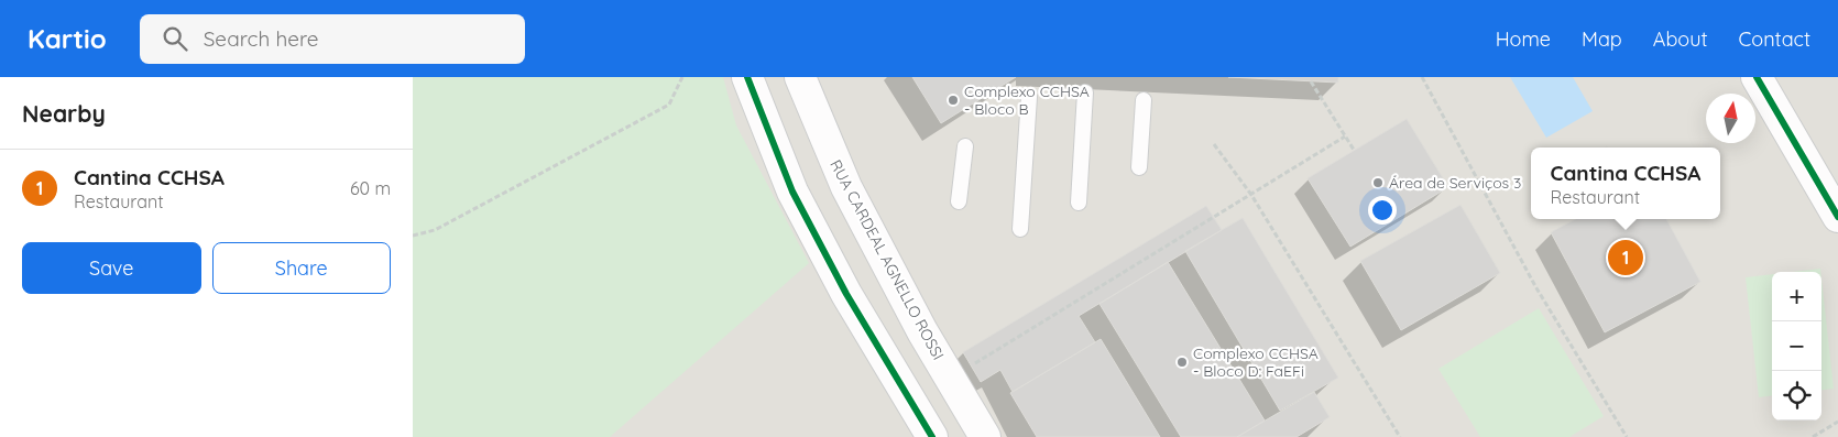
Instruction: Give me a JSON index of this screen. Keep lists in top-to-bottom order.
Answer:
{
  "streets": {
    "street": ["RUA CARDEAL AGNELLO ROSSI"]
  },
  "places": ["Complexo CCHSA - Bloco B", "Área de Serviços 3", "Complexo CCHSA - Bloco D: FaEFi"],
  "north": "top",
  "page": {
    "header": "Kartio",
    "search": "Search here",
    "nav": [
      "Home",
      "Map",
      "About",
      "Contact"
    ],
    "heading": "Nearby",
    "popup": ["Cantina CCHSA", "Restaurant"],
    "list": [
      {
        "mark": "1",
        "name": "Cantina CCHSA",
        "note": "Restaurant",
        "value": "60 m"
      }
    ],
    "buttons": ["Save", "Share"],
    "pins": "1",
    "map_buttons": ["+", "−"]
  }
}
